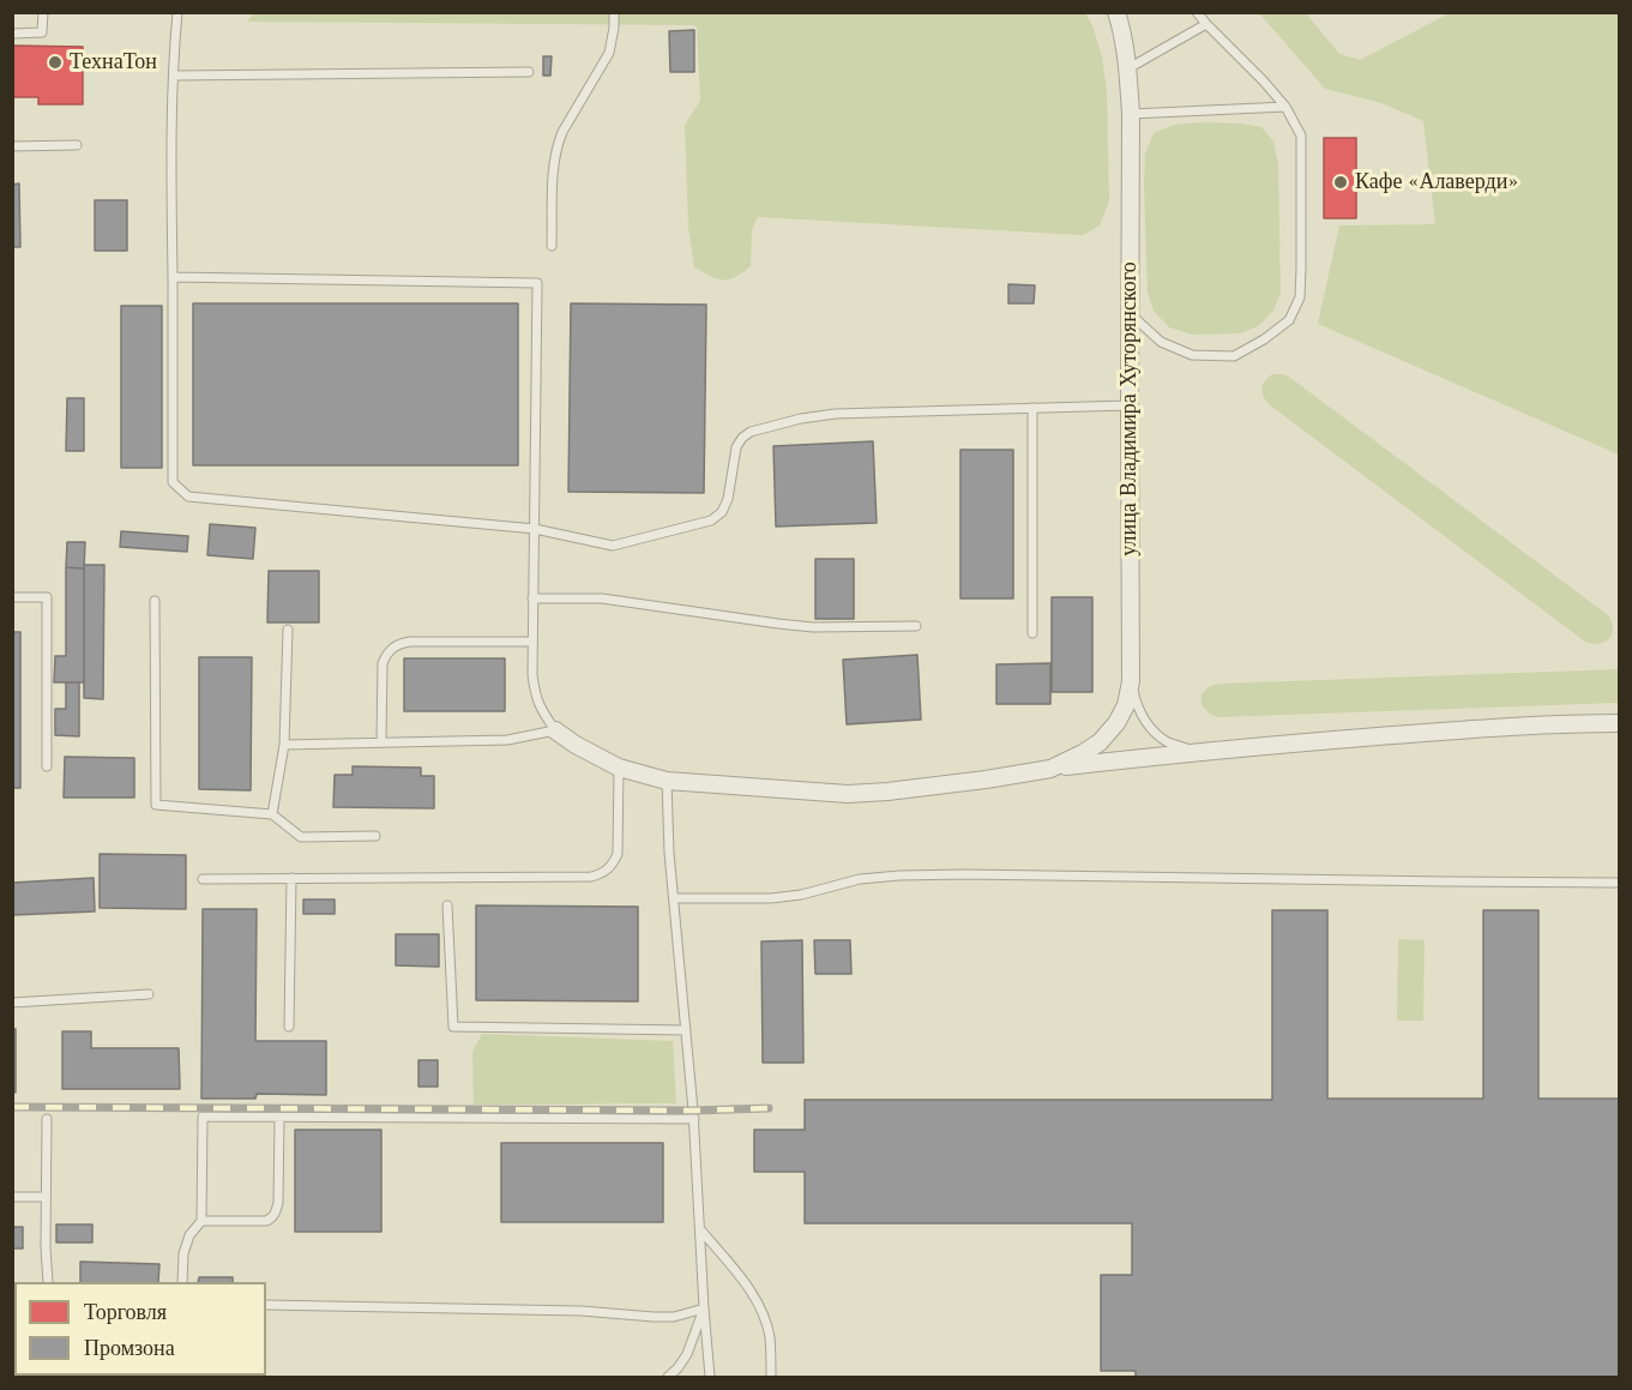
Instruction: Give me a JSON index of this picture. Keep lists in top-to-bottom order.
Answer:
{
  "streets": {
    "street": ["улица Владимира Хуторянского"]
  },
  "places": ["ТехнаТон", "Кафе «Алаверди»"],
  "legend": ["Торговля", "Промзона"]
}
